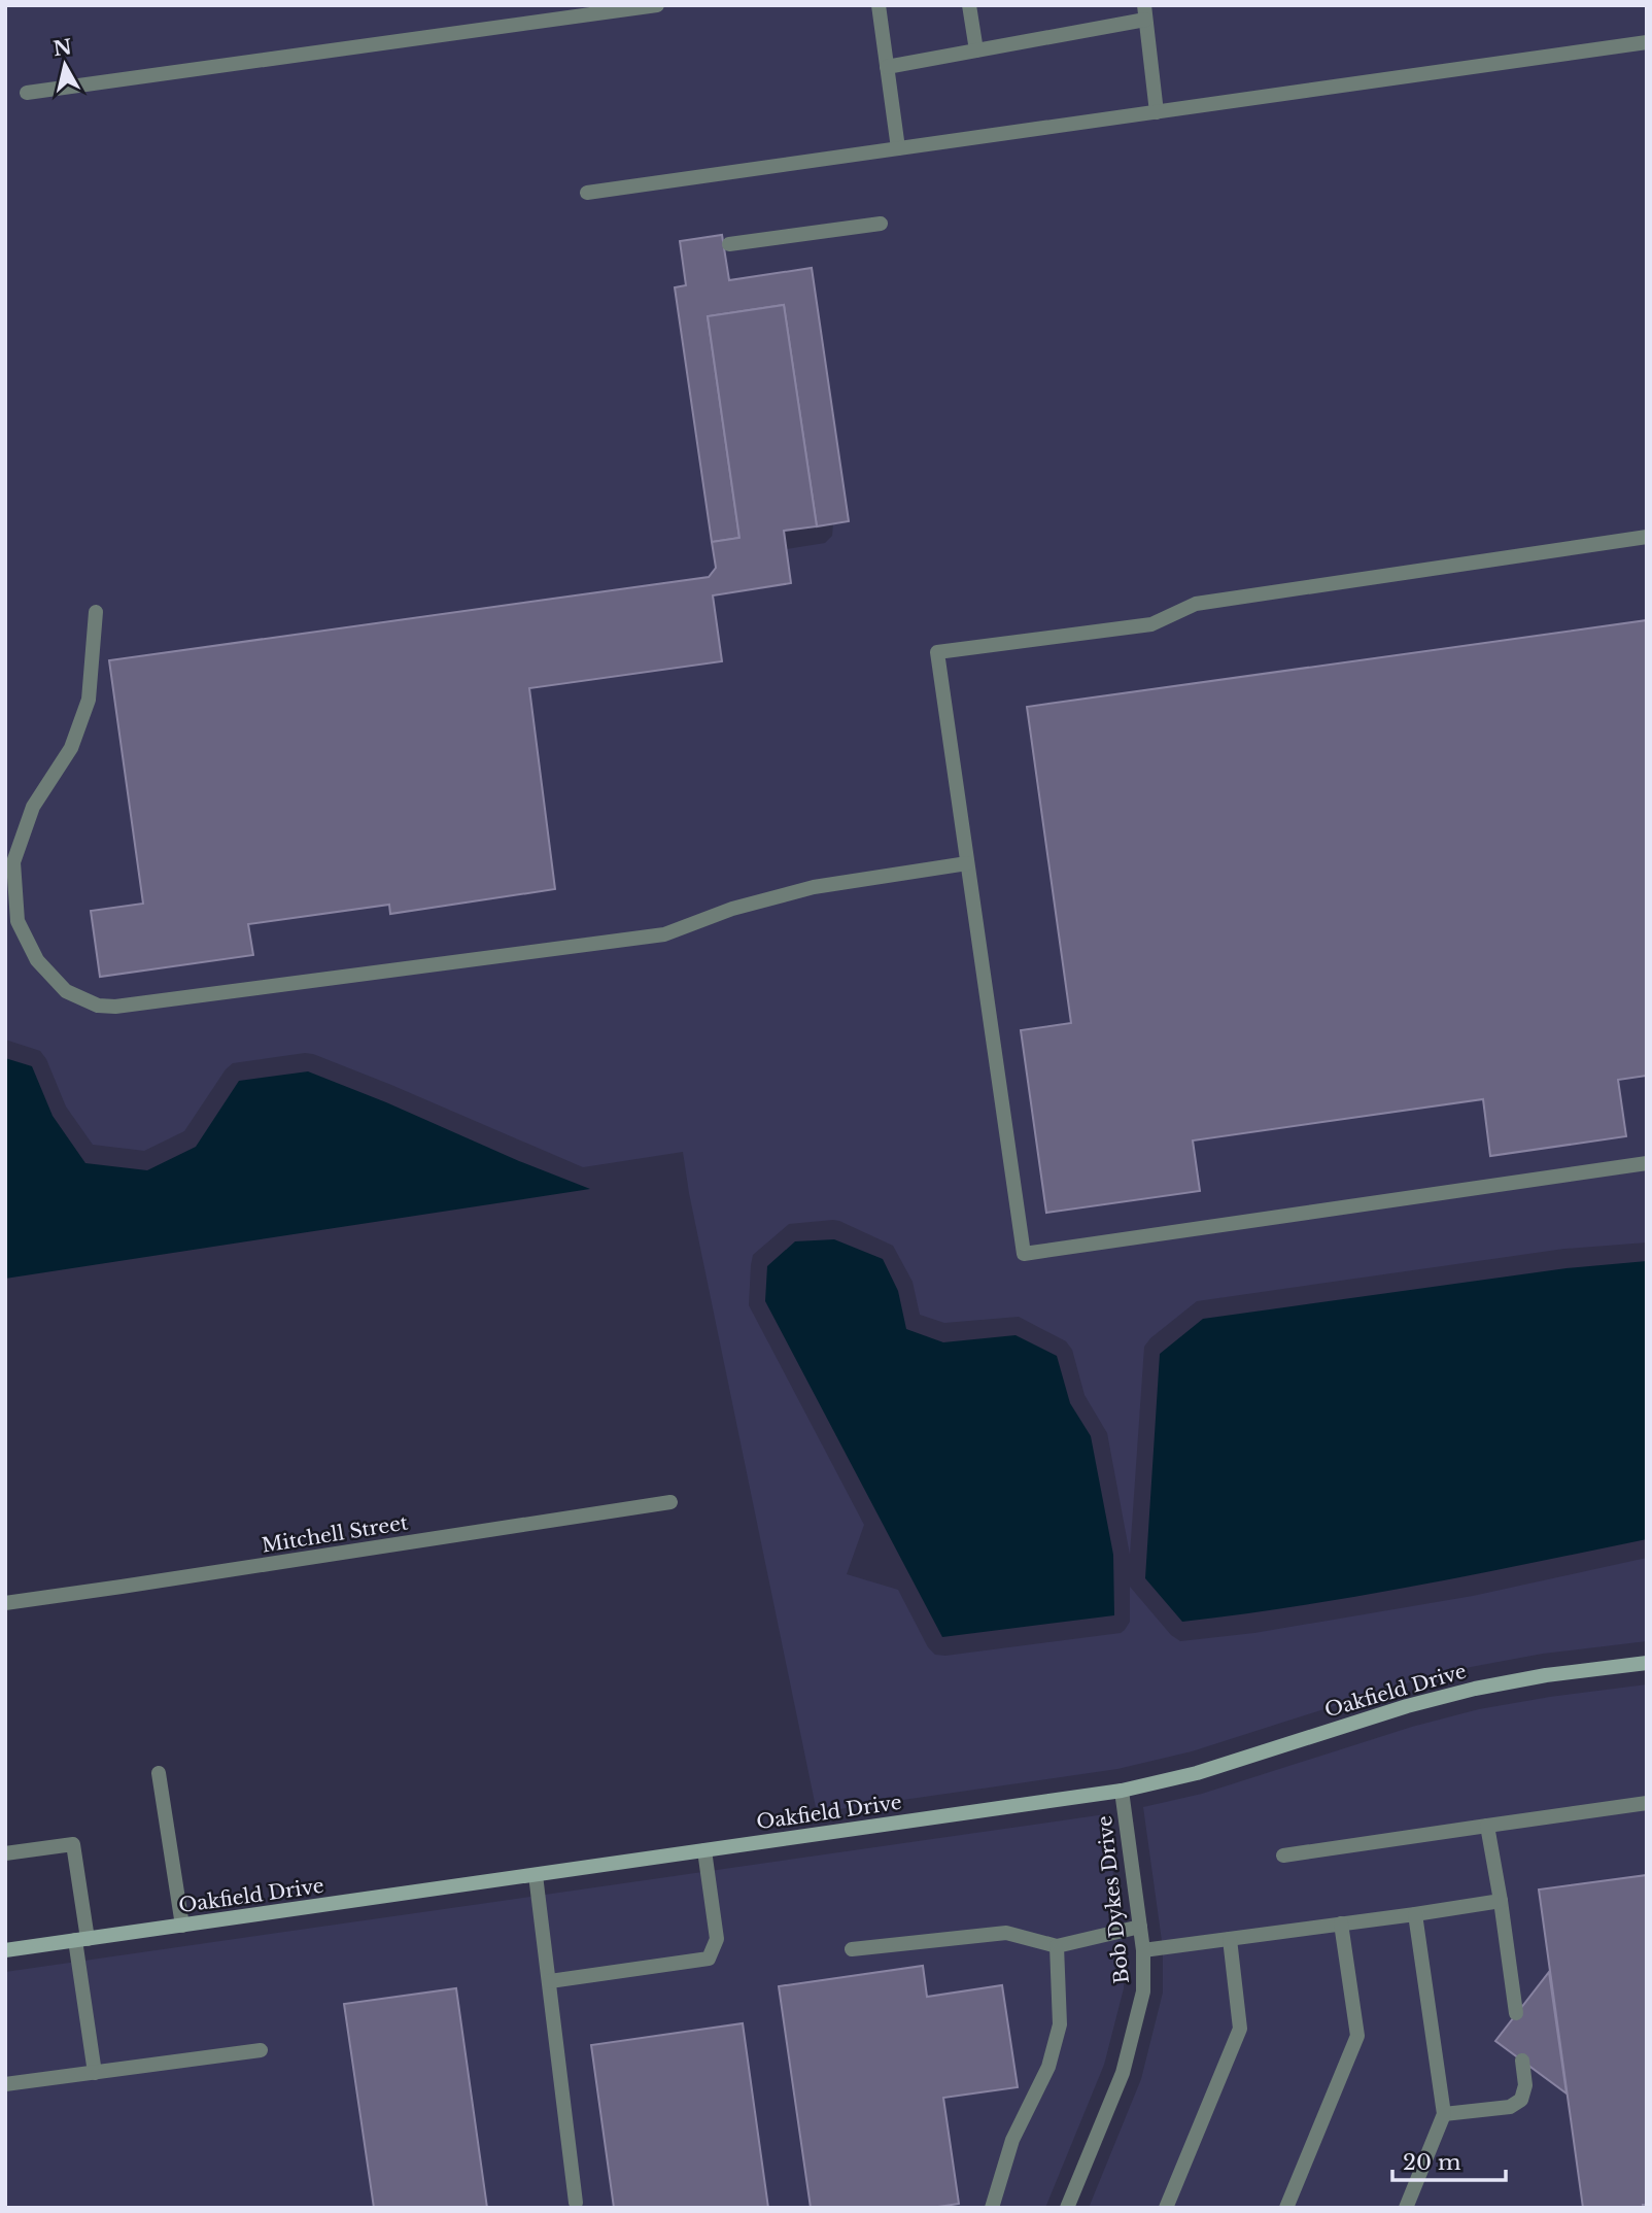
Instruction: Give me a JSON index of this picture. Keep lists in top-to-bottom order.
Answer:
{
  "streets": {
    "street": ["Mitchell Street", "Oakfield Drive", "Bob Dykes Drive"]
  },
  "crossings": [
    ["Oakfield Drive", "Bob Dykes Drive"]
  ],
  "scale_bar": "20 m",
  "north": "top"
}
